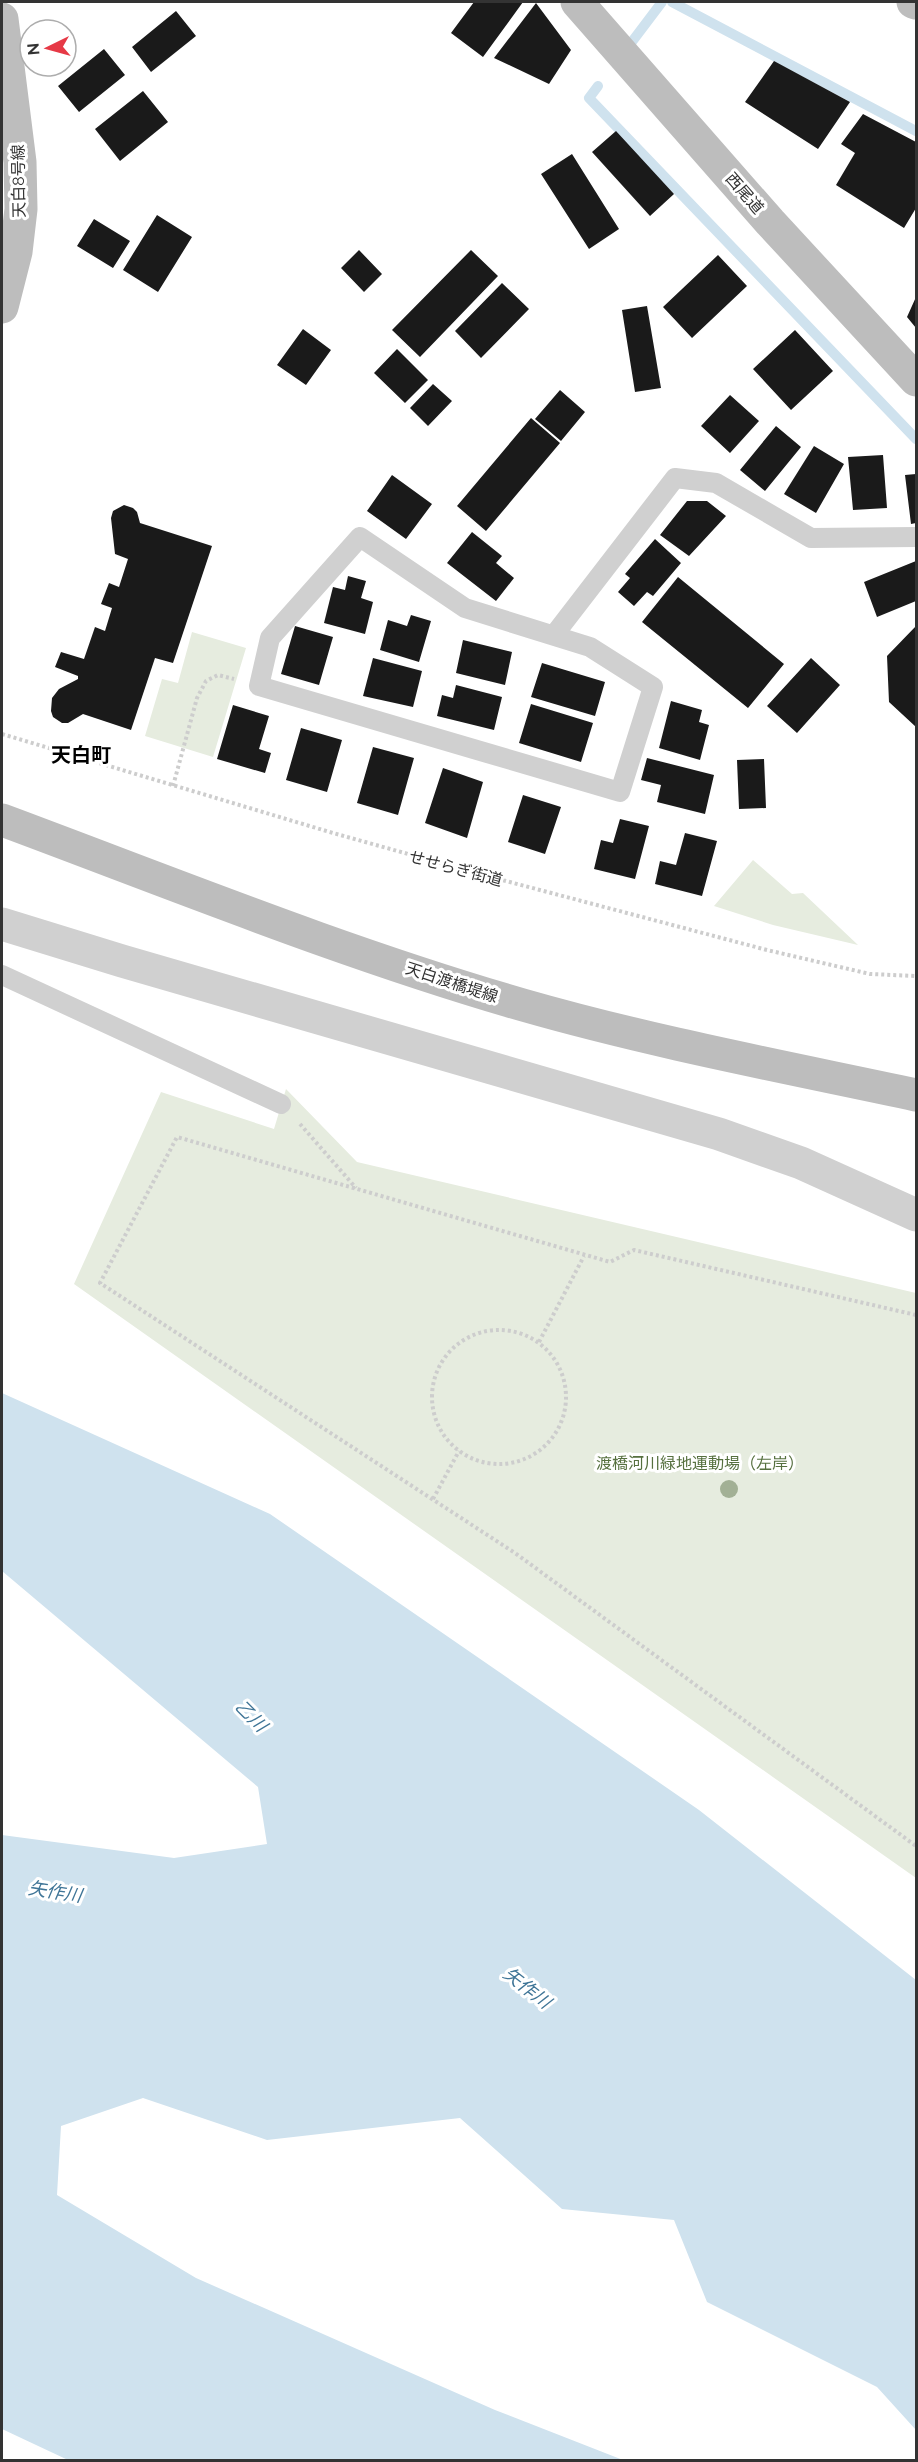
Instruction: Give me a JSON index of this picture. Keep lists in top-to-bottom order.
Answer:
{
  "streets": {
    "street": ["天白8号線", "西尾道", "天白渡橋堤線"],
    "path": ["せせらぎ街道"]
  },
  "districts": ["天白町"],
  "water": ["乙川", "矢作川"],
  "parks": ["渡橋河川緑地運動場（左岸）"],
  "north": "left"
}
